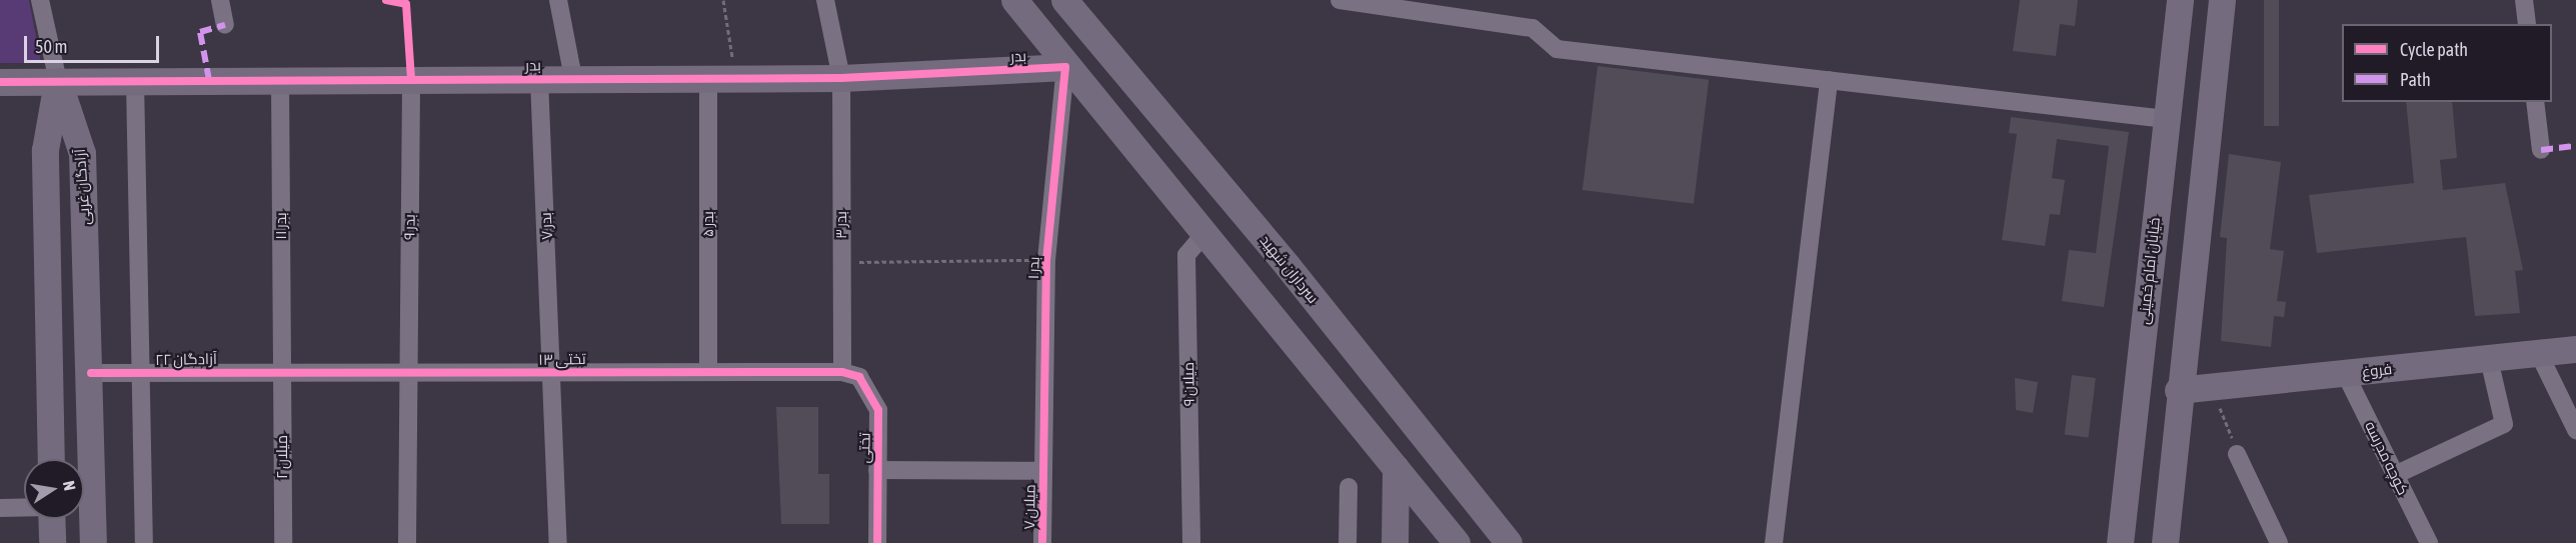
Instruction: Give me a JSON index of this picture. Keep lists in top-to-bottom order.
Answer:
{
  "streets": {
    "street": [
      "بدر",
      "آزادگان غربی",
      "بدر ۵",
      "بدر ۳",
      "بدر ۱۱",
      "بدر ۷",
      "بدر ۹",
      "بدر ۱",
      "سرداران شهید",
      "خیابان امام خمینی",
      "آزادگان ۲۲",
      "تختی ۱۳",
      "فروغ",
      "میلان ۹",
      "تختی",
      "میلان ۲",
      "کوچه مدرسه",
      "میلان ۷"
    ]
  },
  "crossings": [
    ["بدر", "آزادگان غربی"],
    ["بدر", "بدر ۵"],
    ["بدر", "بدر ۳"],
    ["بدر", "بدر ۱۱"],
    ["بدر", "بدر ۷"],
    ["بدر", "بدر ۹"],
    ["بدر", "بدر ۱"],
    ["آزادگان غربی", "آزادگان ۲۲"],
    ["بدر ۵", "تختی ۱۳"],
    ["بدر ۳", "تختی ۱۳"],
    ["بدر ۳", "تختی"],
    ["بدر ۱۱", "آزادگان ۲۲"],
    ["بدر ۱۱", "تختی ۱۳"],
    ["بدر ۱۱", "میلان ۲"],
    ["بدر ۷", "تختی ۱۳"],
    ["بدر ۹", "تختی ۱۳"],
    ["بدر ۱", "میلان ۷"],
    ["آزادگان ۲۲", "تختی ۱۳"],
    ["آزادگان ۲۲", "میلان ۲"],
    ["تختی ۱۳", "تختی"],
    ["تختی ۱۳", "میلان ۲"],
    ["فروغ", "کوچه مدرسه"]
  ],
  "legend": ["Cycle path", "Path"],
  "scale_bar": "50 m",
  "north": "right"
}
